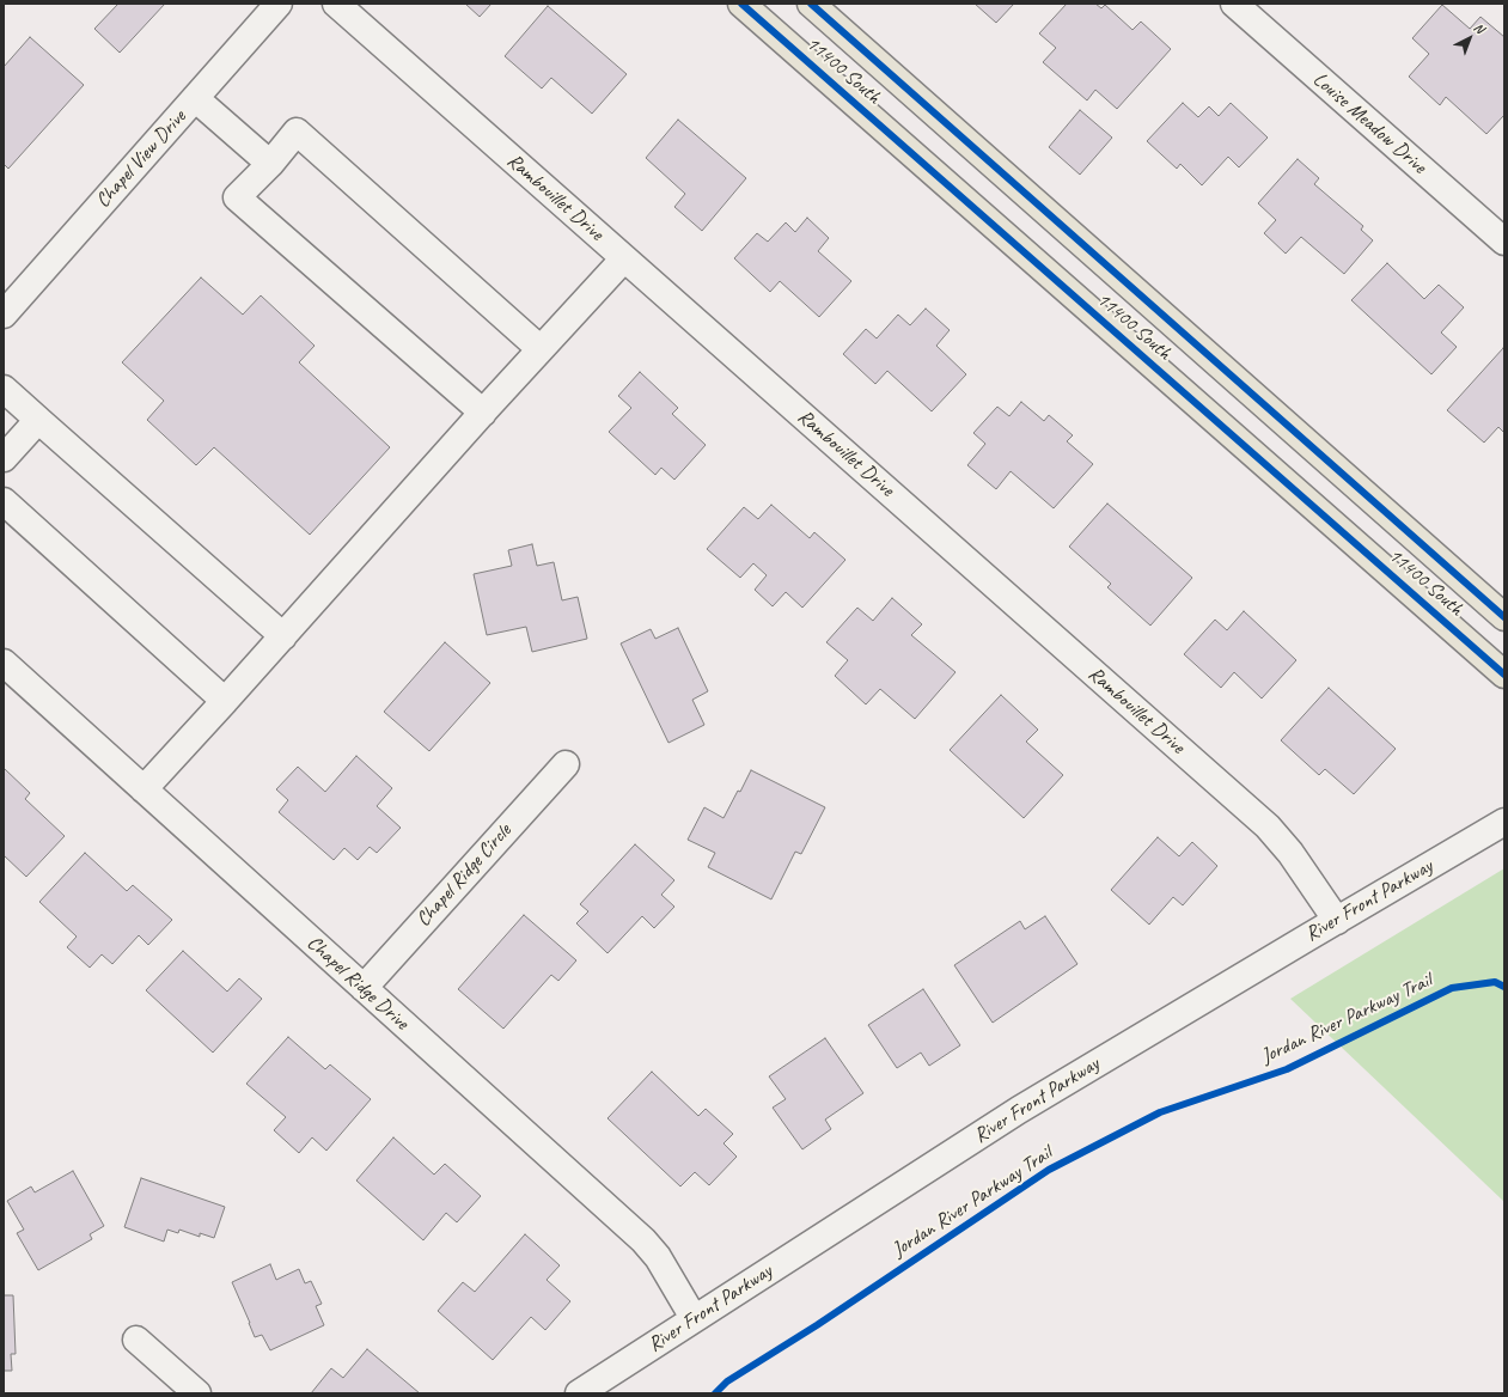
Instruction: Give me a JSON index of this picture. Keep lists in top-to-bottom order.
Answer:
{
  "streets": {
    "main road": ["11400 South"],
    "street": [
      "Louise Meadow Drive",
      "Chapel View Drive",
      "Rambouillet Drive",
      "Chapel Ridge Circle",
      "River Front Parkway",
      "Chapel Ridge Drive"
    ],
    "cycle path": ["Jordan River Parkway Trail"]
  },
  "crossings": [
    ["Rambouillet Drive", "River Front Parkway"],
    ["Chapel Ridge Circle", "Chapel Ridge Drive"],
    ["River Front Parkway", "Chapel Ridge Drive"]
  ],
  "north": "top right"
}
